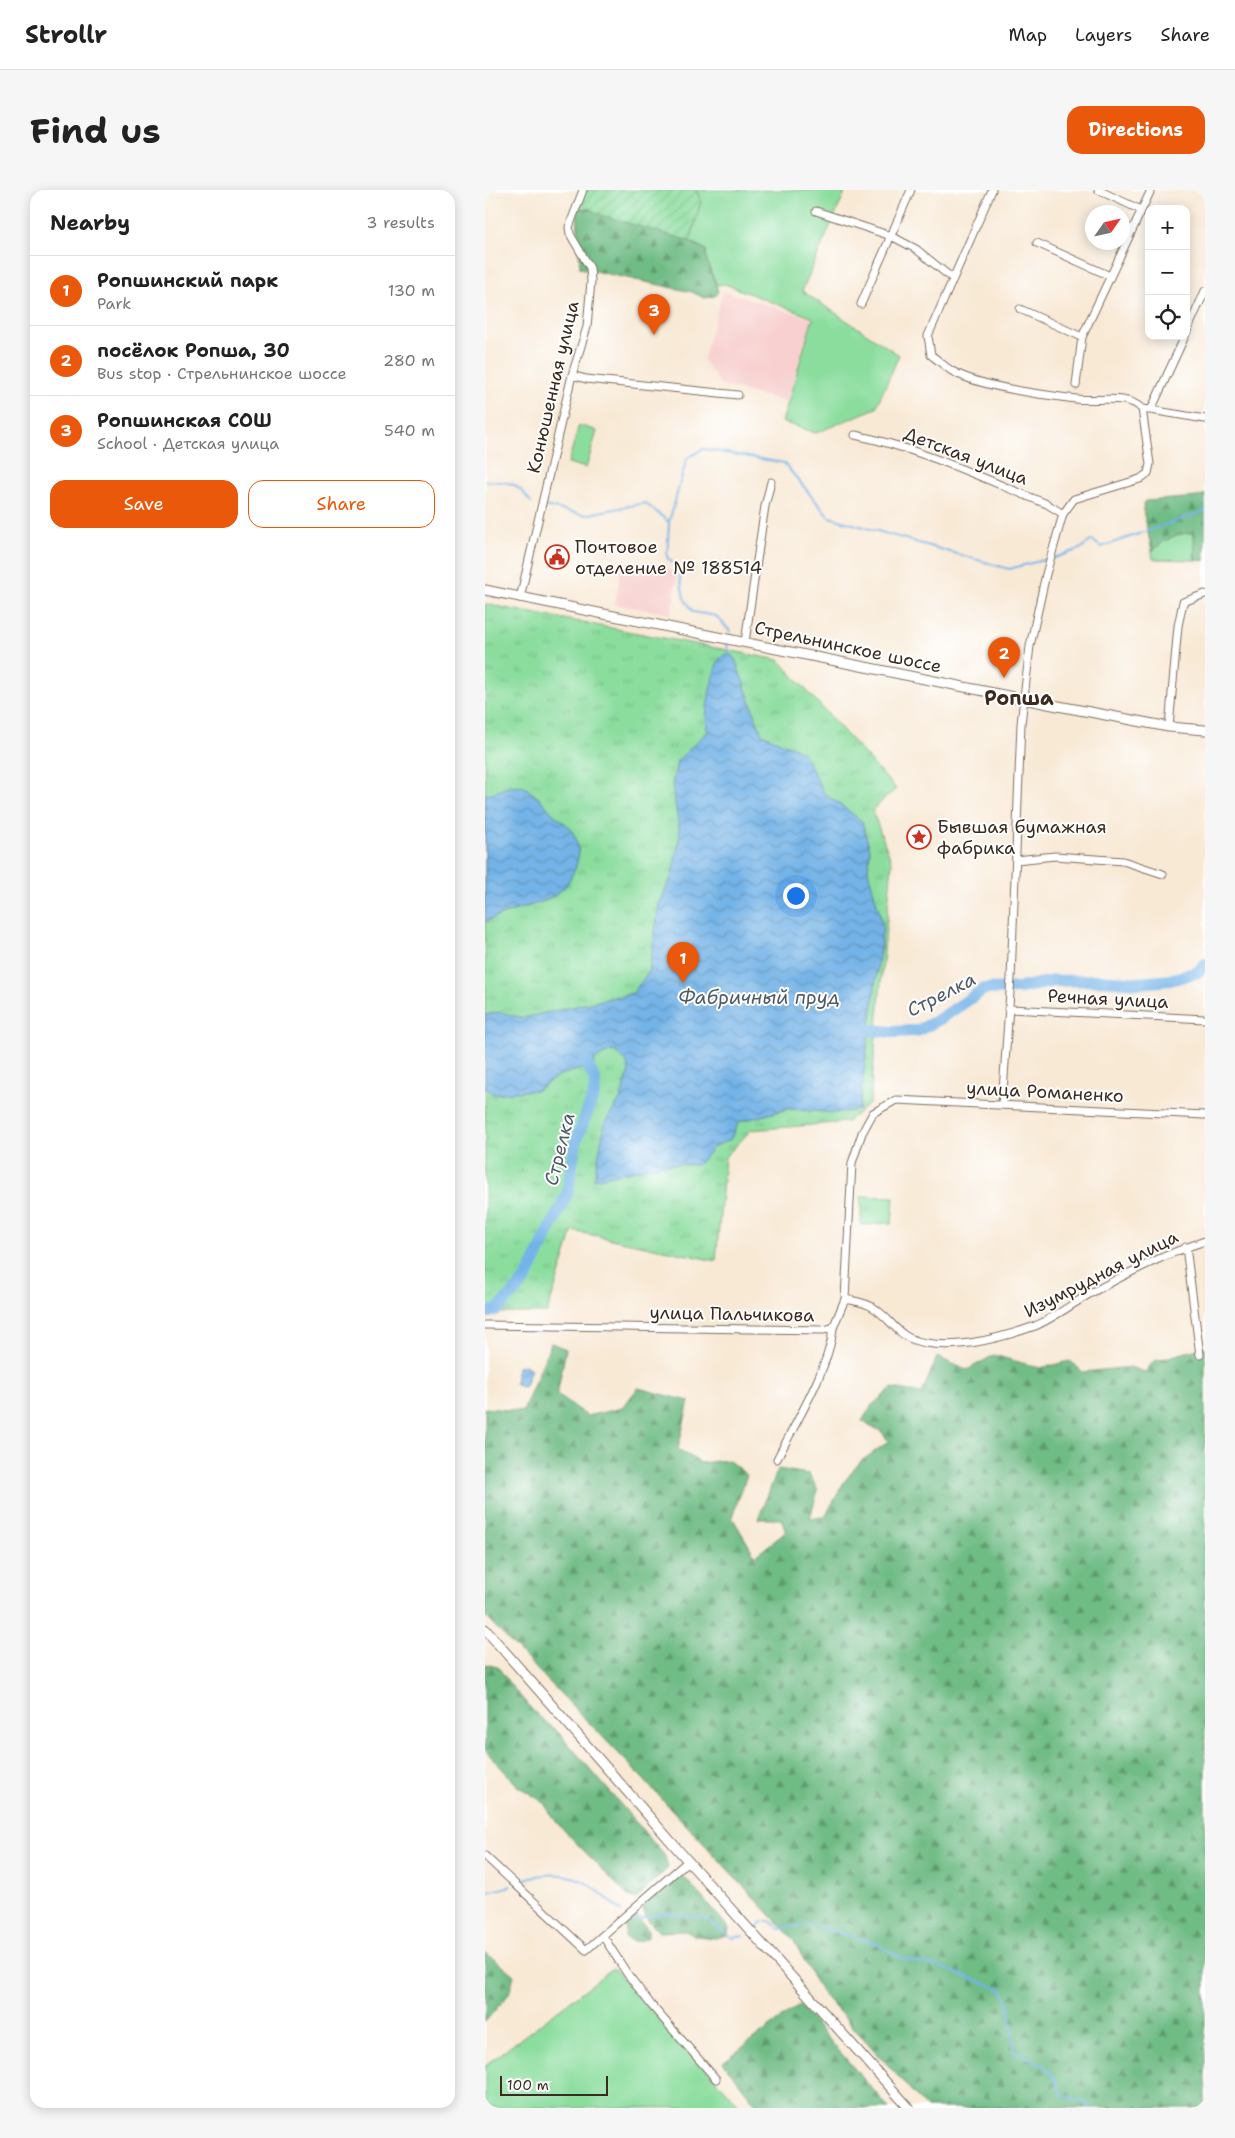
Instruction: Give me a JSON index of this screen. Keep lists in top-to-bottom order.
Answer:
{
  "streets": {
    "main road": ["Стрельнинское шоссе"],
    "street": [
      "Конюшенная улица",
      "Детская улица",
      "Речная улица",
      "улица Романенко",
      "Изумрудная улица",
      "улица Пальчикова"
    ]
  },
  "crossings": [
    ["Конюшенная улица", "Стрельнинское шоссе"],
    ["улица Романенко", "улица Пальчикова"],
    ["Изумрудная улица", "улица Пальчикова"]
  ],
  "districts": ["Ропша"],
  "water": ["Стрелка", "Фабричный пруд"],
  "places": {
    "public building": ["Почтовое отделение № 188514"],
    "place": ["Бывшая бумажная фабрика"]
  },
  "scale_bar": "100 m",
  "north": "top right",
  "page": {
    "header": "Strollr",
    "nav": ["Map", "Layers", "Share"],
    "buttons": [
      "Directions",
      ["Save", "Share"]
    ],
    "title": "Find us",
    "heading": ["Nearby", "3 results"],
    "map_buttons": ["+", "−"],
    "list": [
      {
        "mark": "1",
        "name": "Ропшинский парк",
        "note": "Park",
        "value": "130 m"
      },
      {
        "mark": "2",
        "name": "посёлок Ропша, 30",
        "note": "Bus stop · Стрельнинское шоссе",
        "value": "280 m"
      },
      {
        "mark": "3",
        "name": "Ропшинская СОШ",
        "note": "School · Детская улица",
        "value": "540 m"
      }
    ],
    "pins": ["3", "2", "1"],
    "scale": "100 m"
  }
}
